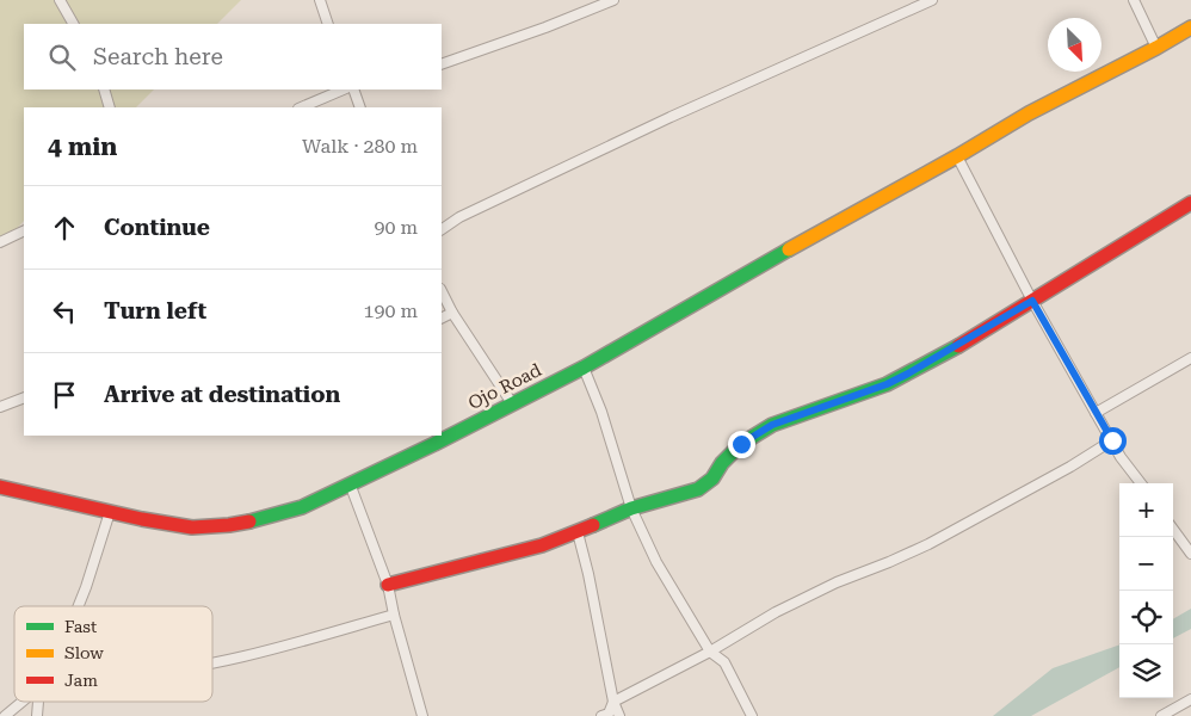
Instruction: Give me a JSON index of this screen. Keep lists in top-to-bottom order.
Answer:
{
  "streets": {
    "street": ["Ojo Road"]
  },
  "legend": ["Fast", "Slow", "Jam"],
  "north": "bottom right",
  "page": {
    "search": "Search here",
    "heading": ["4 min", "Walk · 280 m"],
    "list": [
      ["Continue", "90 m"],
      ["Turn left", "190 m"],
      "Arrive at destination"
    ],
    "map_buttons": ["+", "−"]
  }
}
